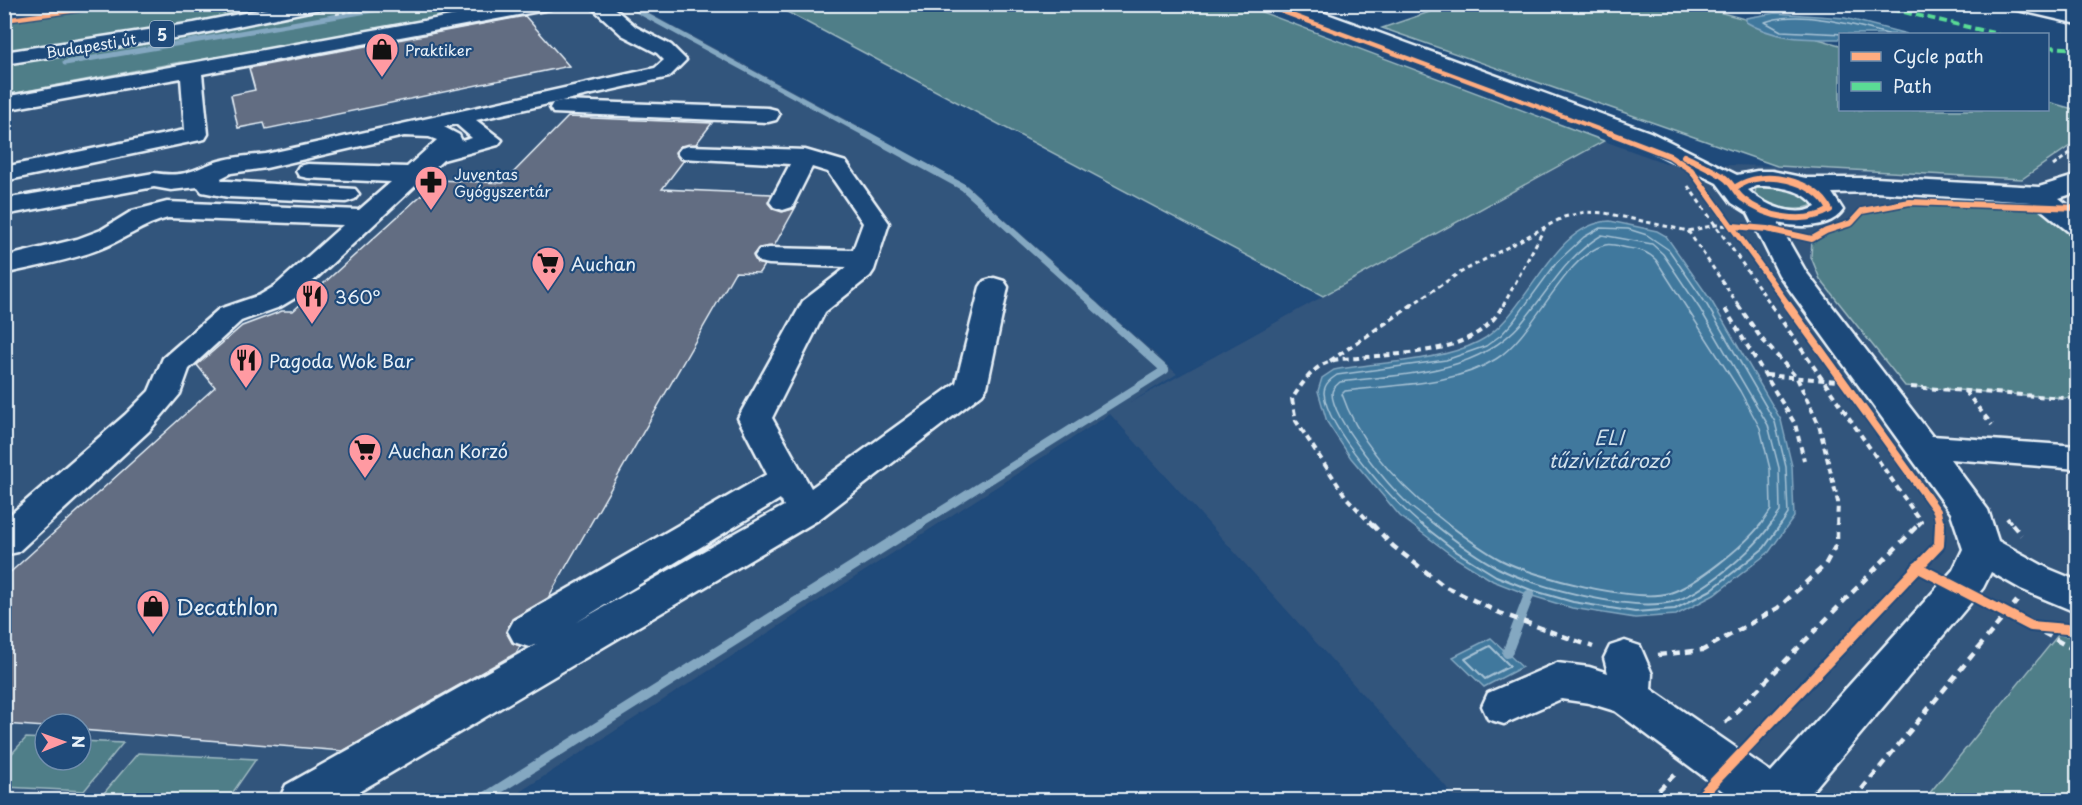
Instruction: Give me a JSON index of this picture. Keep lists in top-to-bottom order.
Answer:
{
  "streets": {
    "street": ["5", "Budapesti út"]
  },
  "water": ["ELI tűzivíztározó"],
  "places": {
    "shop": ["Praktiker", "Decathlon"],
    "pharmacy": ["Juventas Gyógyszertár"],
    "supermarket": ["Auchan", "Auchan Korzó"],
    "restaurant": ["360°", "Pagoda Wok Bar"]
  },
  "legend": ["Cycle path", "Path"],
  "north": "right"
}
